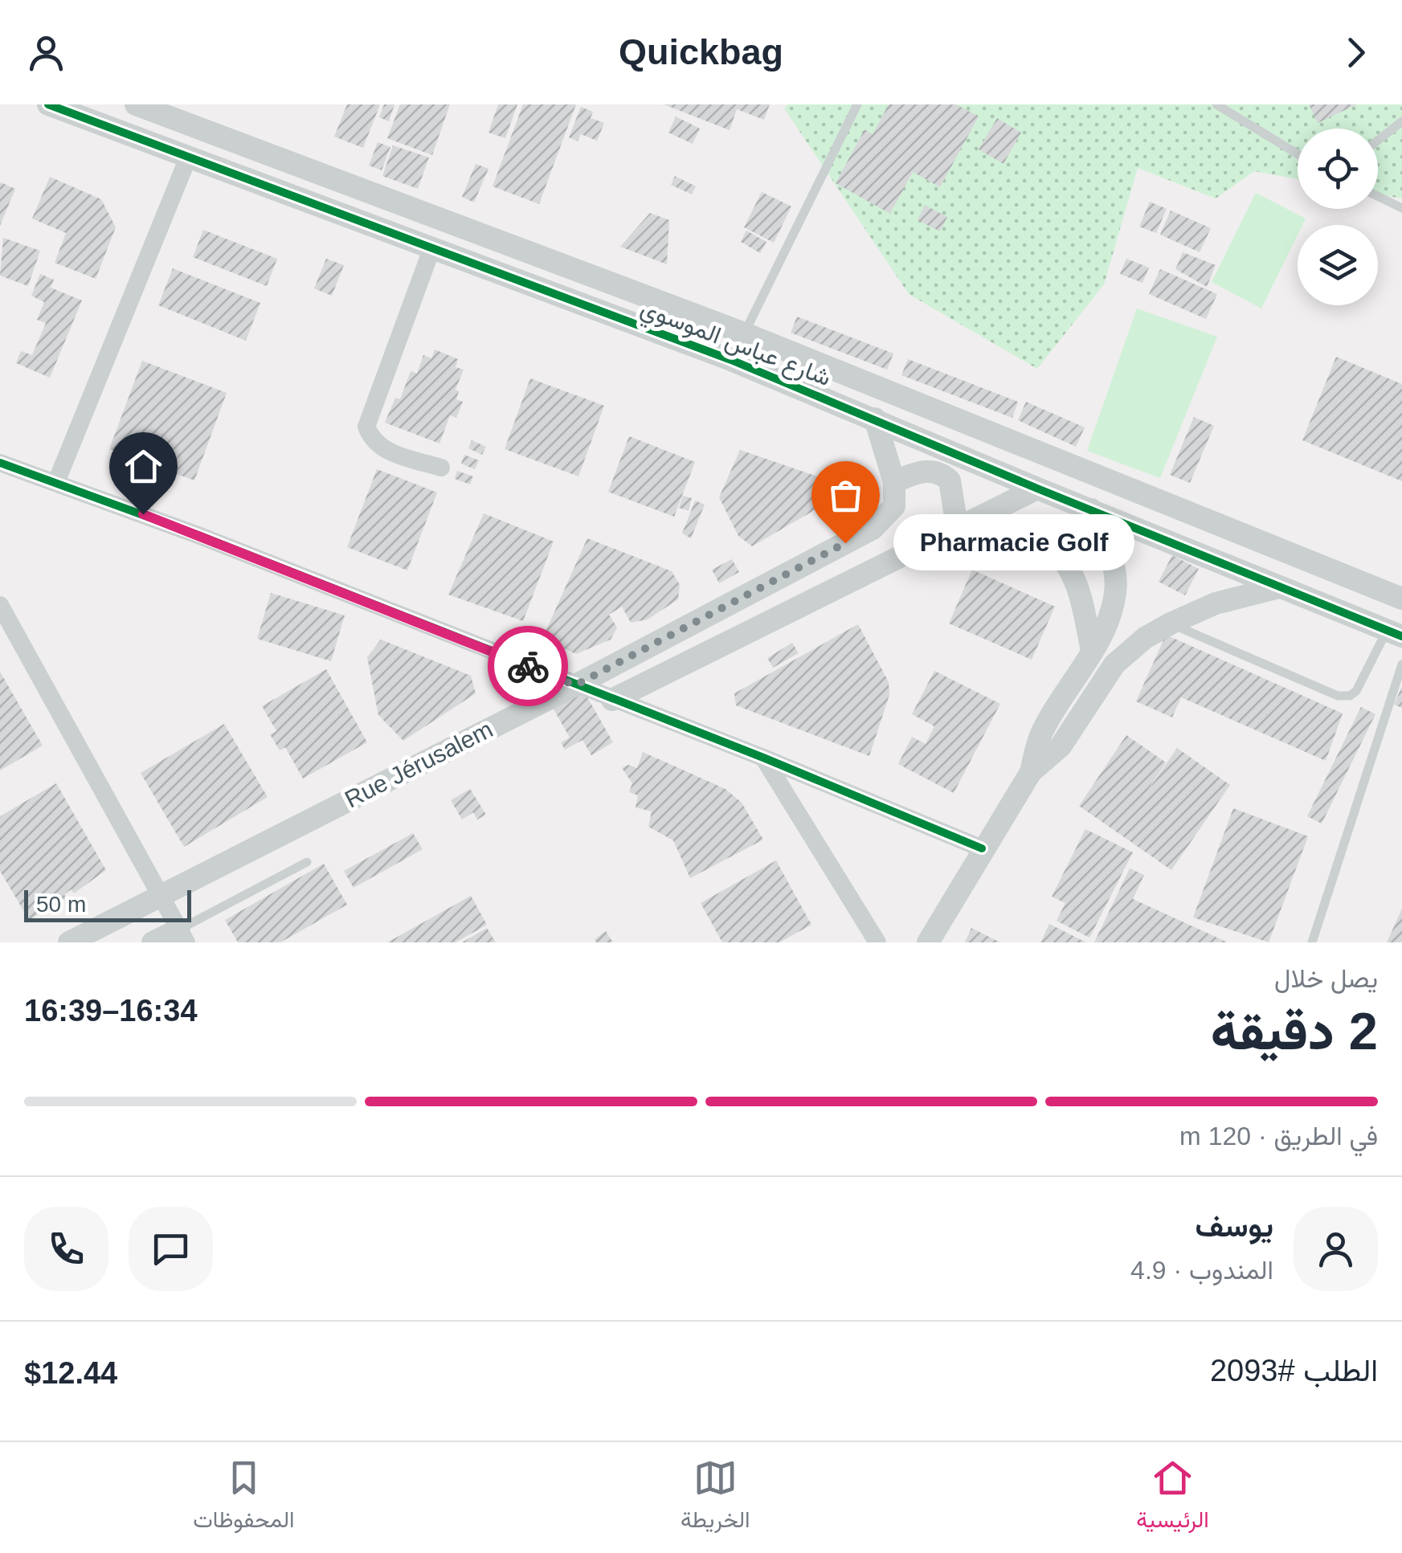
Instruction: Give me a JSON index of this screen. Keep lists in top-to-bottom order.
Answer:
{
  "streets": {
    "street": ["شارع عباس الموسوي", "Rue Jérusalem"]
  },
  "places": ["Pharmacie Golf"],
  "scale_bar": "50 m",
  "page": {
    "header": "Quickbag",
    "bubble": "Pharmacie Golf",
    "scale": "50 m",
    "heading": ["2 دقيقة", "يصل خلال", "16:34–16:39"],
    "panel": [
      "يوسف",
      "المندوب · 4.9",
      "الطلب #2093",
      "$12.44"
    ],
    "bar": "في الطريق · 120 m",
    "tabs": ["الرئيسية", "الخريطة", "المحفوظات"]
  }
}
